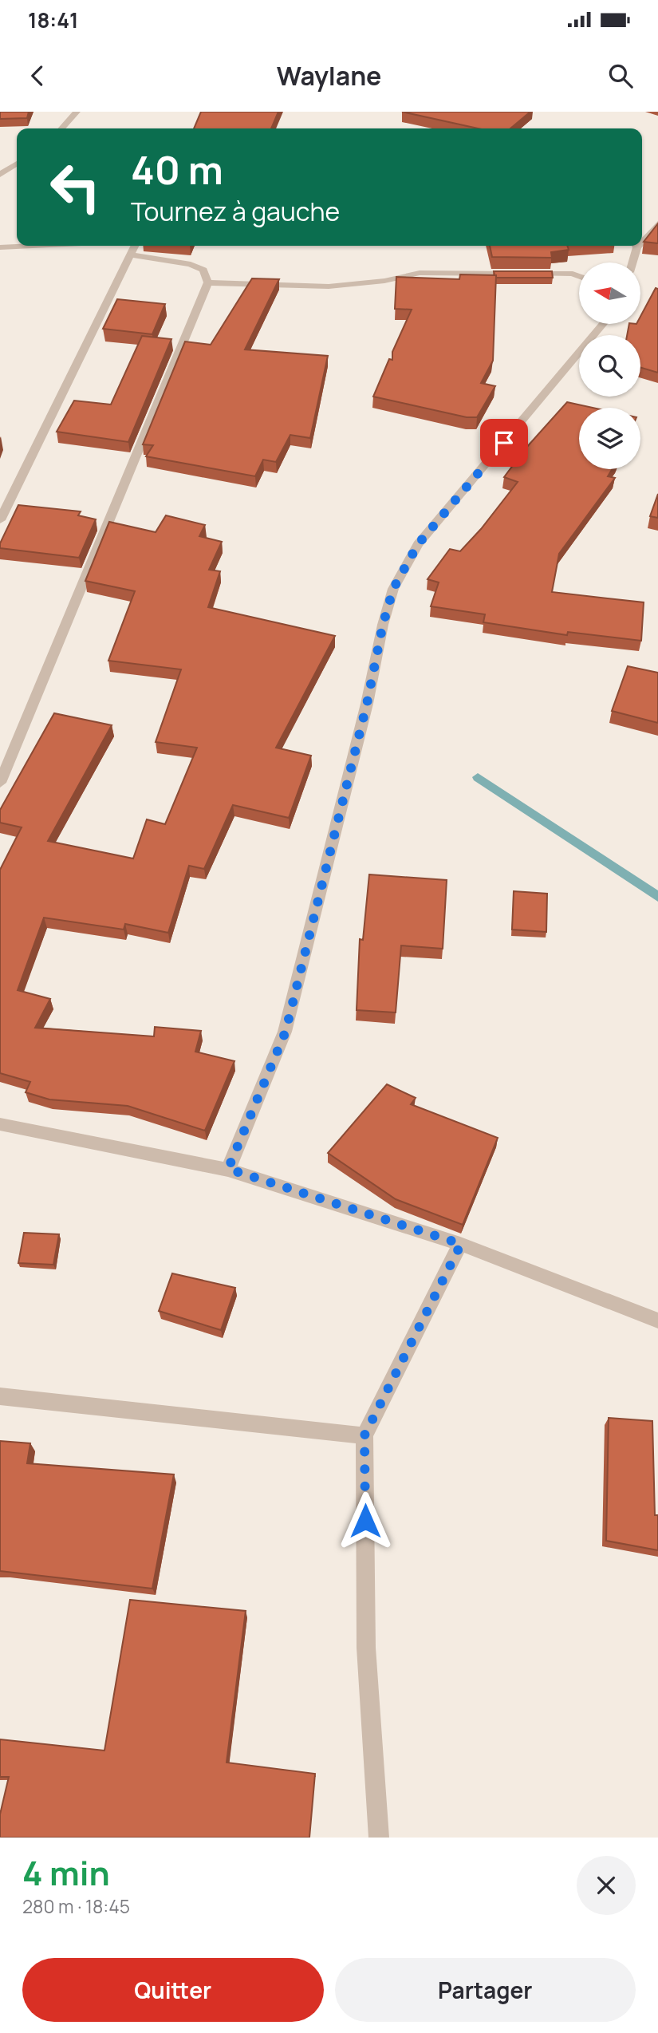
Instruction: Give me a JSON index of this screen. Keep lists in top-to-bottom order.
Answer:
{
  "north": "left",
  "page": {
    "status": "18:41",
    "header": "Waylane",
    "turn": ["40 m", "Tournez à gauche"],
    "heading": ["4 min", "280 m · 18:45"],
    "buttons": ["Quitter", "Partager"]
  }
}
